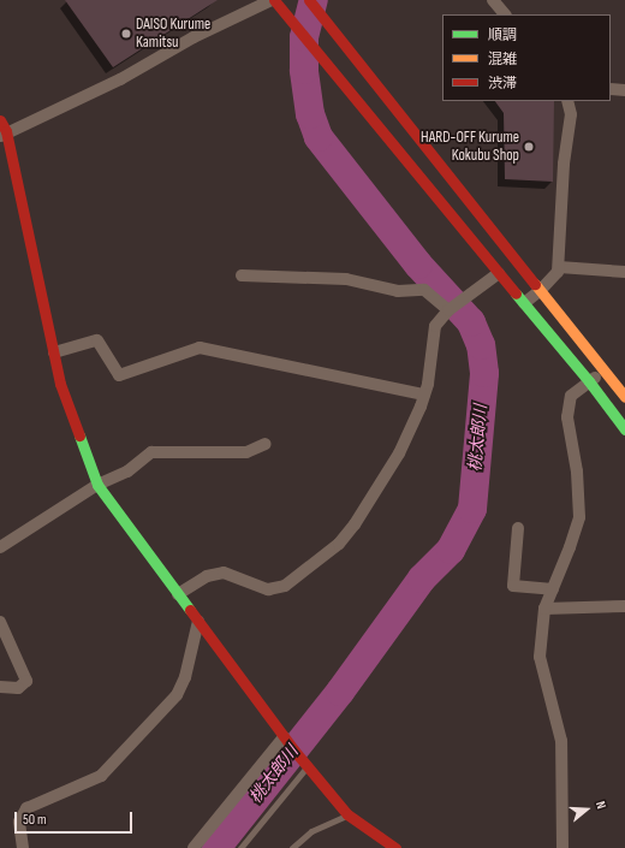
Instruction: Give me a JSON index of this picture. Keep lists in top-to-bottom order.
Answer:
{
  "water": ["桃太郎川"],
  "places": ["DAISO Kurume Kamitsu", "HARD-OFF Kurume Kokubu Shop"],
  "legend": ["順調", "混雑", "渋滞"],
  "scale_bar": "50 m",
  "north": "right"
}
